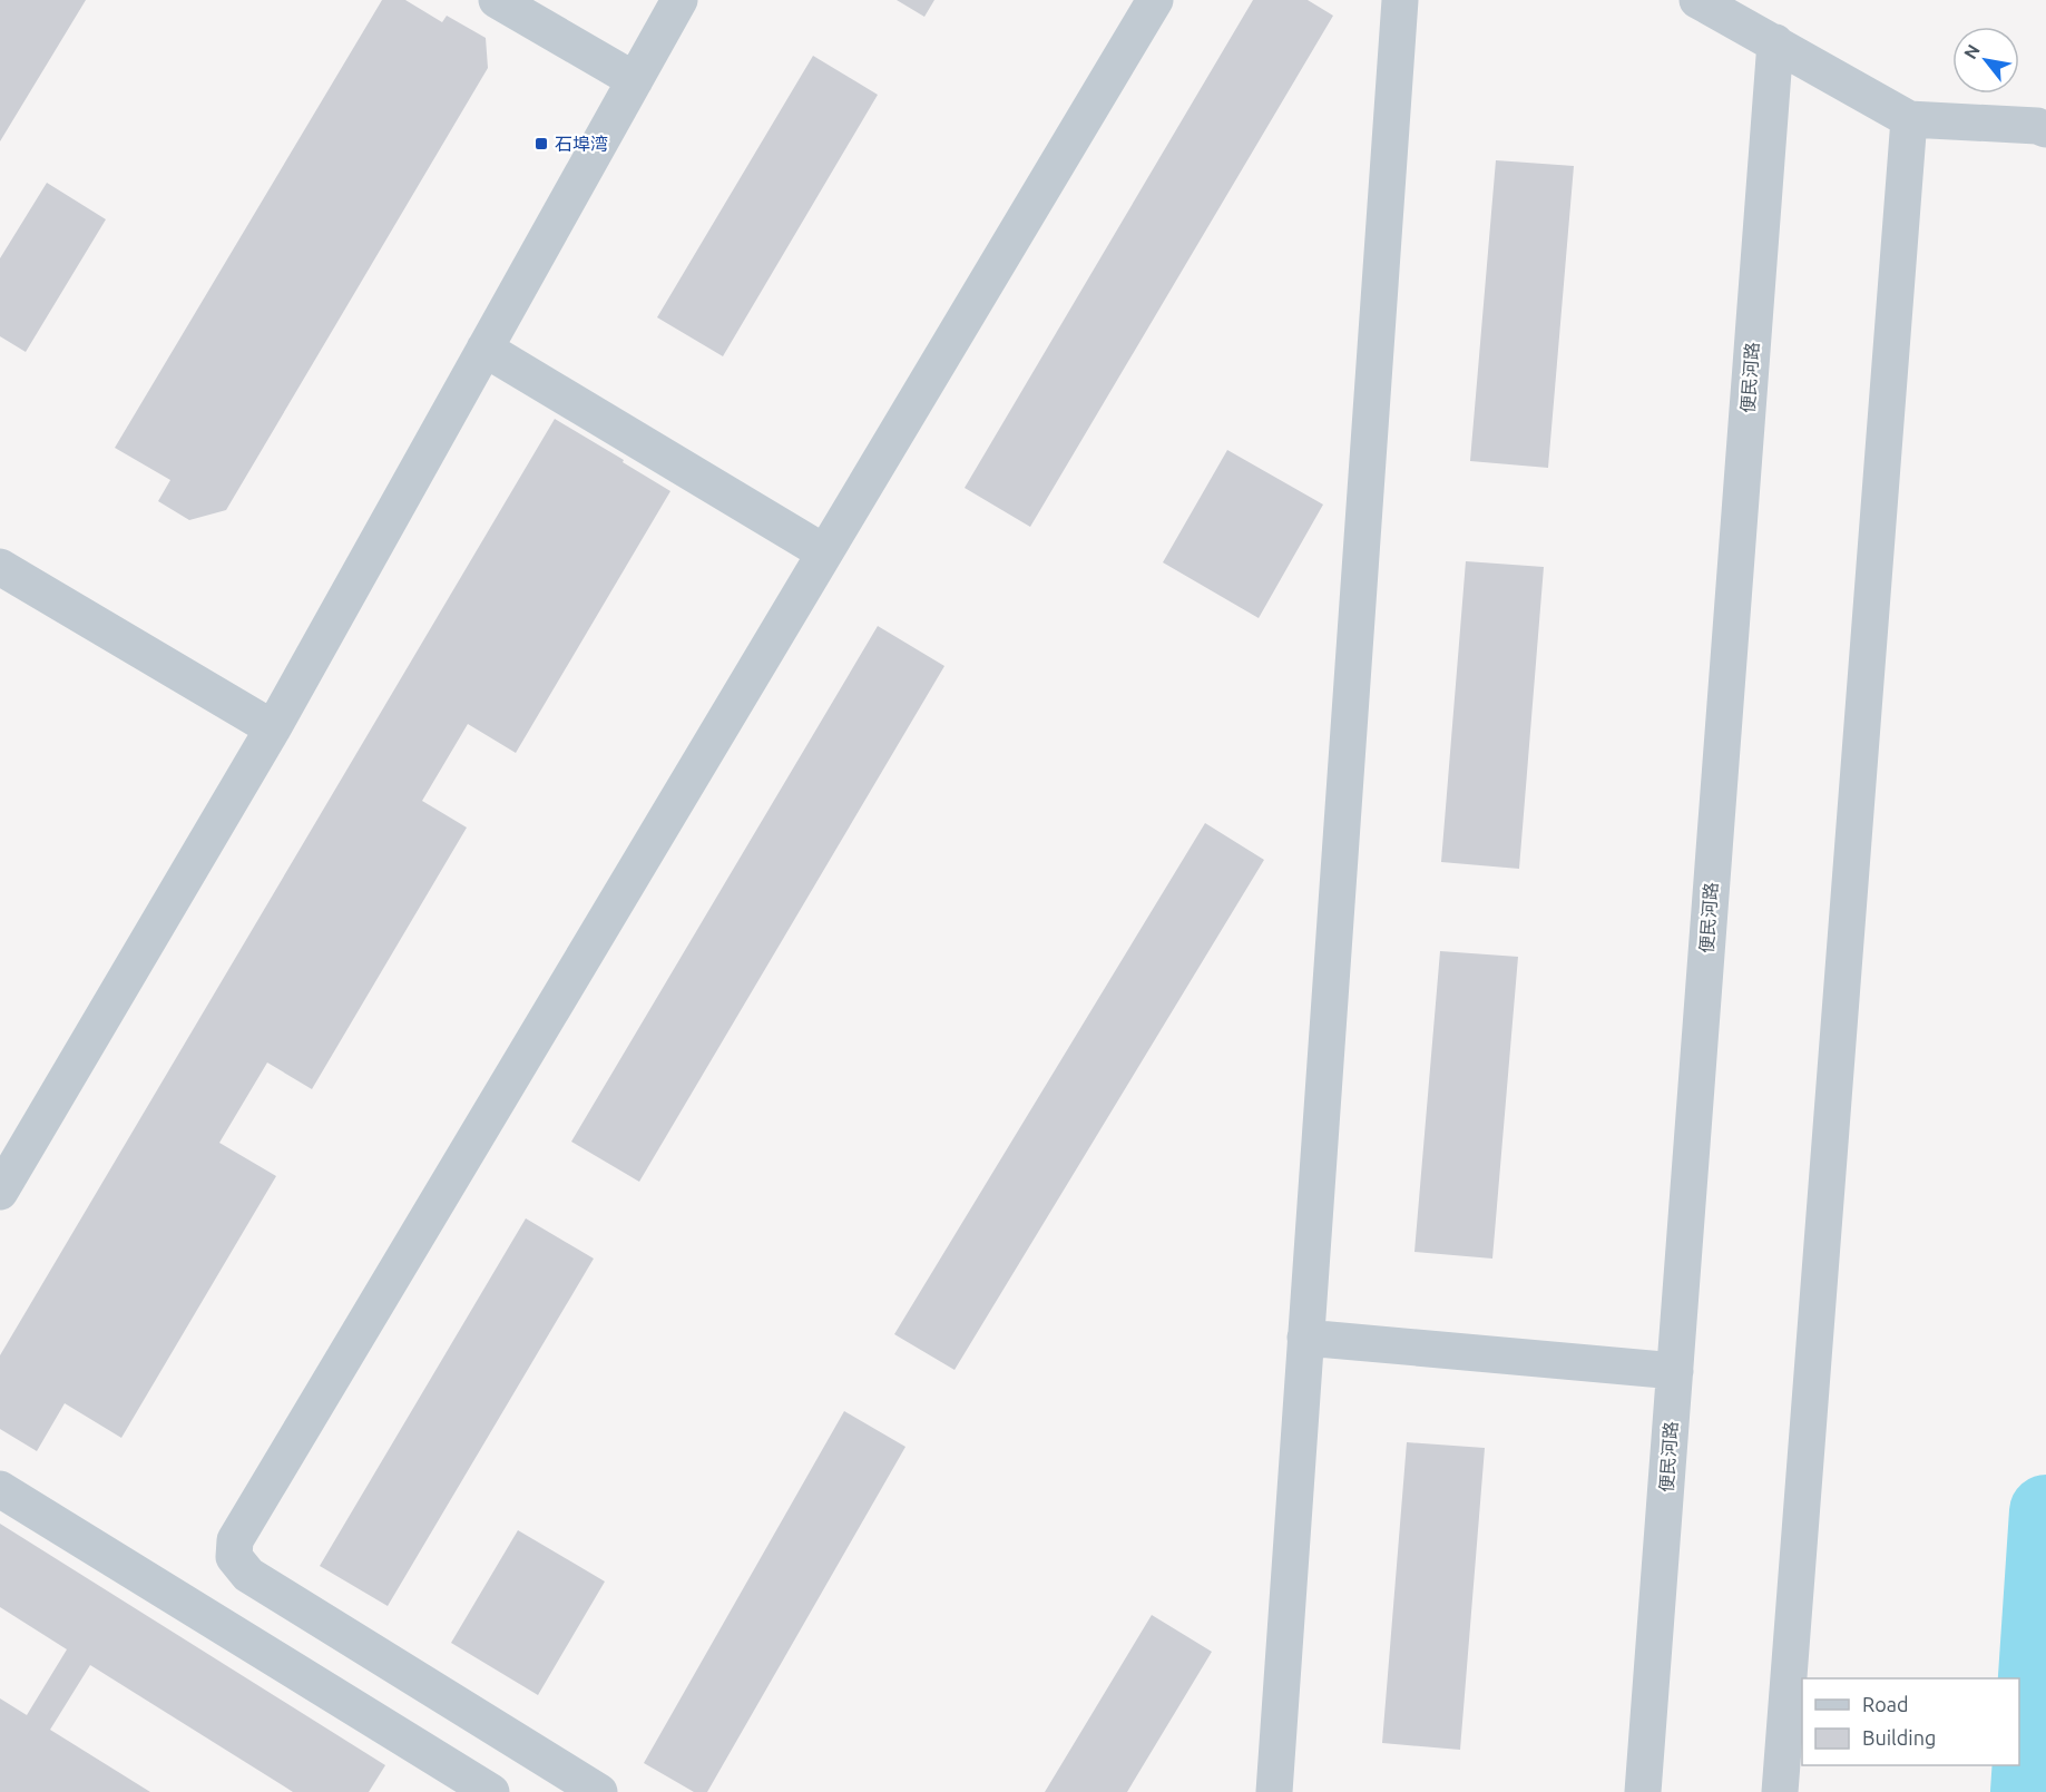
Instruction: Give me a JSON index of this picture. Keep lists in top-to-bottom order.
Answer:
{
  "streets": {
    "street": ["便民河路"]
  },
  "places": {
    "transit": ["石埠湾"]
  },
  "legend": ["Road", "Building"],
  "north": "top left"
}
